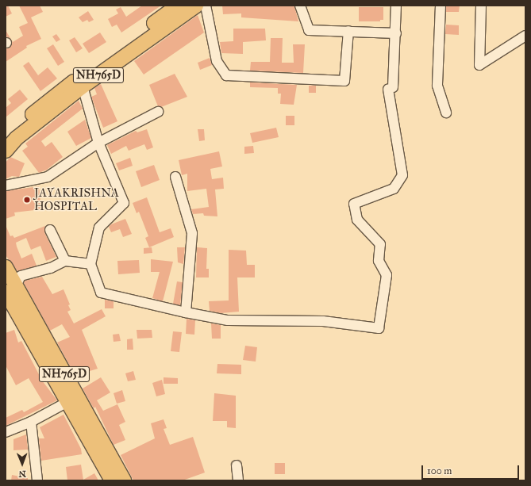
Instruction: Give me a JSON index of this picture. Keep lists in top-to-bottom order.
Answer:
{
  "streets": {
    "highway": ["NH765D"]
  },
  "places": ["JAYAKRISHNA HOSPITAL"],
  "scale_bar": "100 m",
  "north": "bottom"
}
